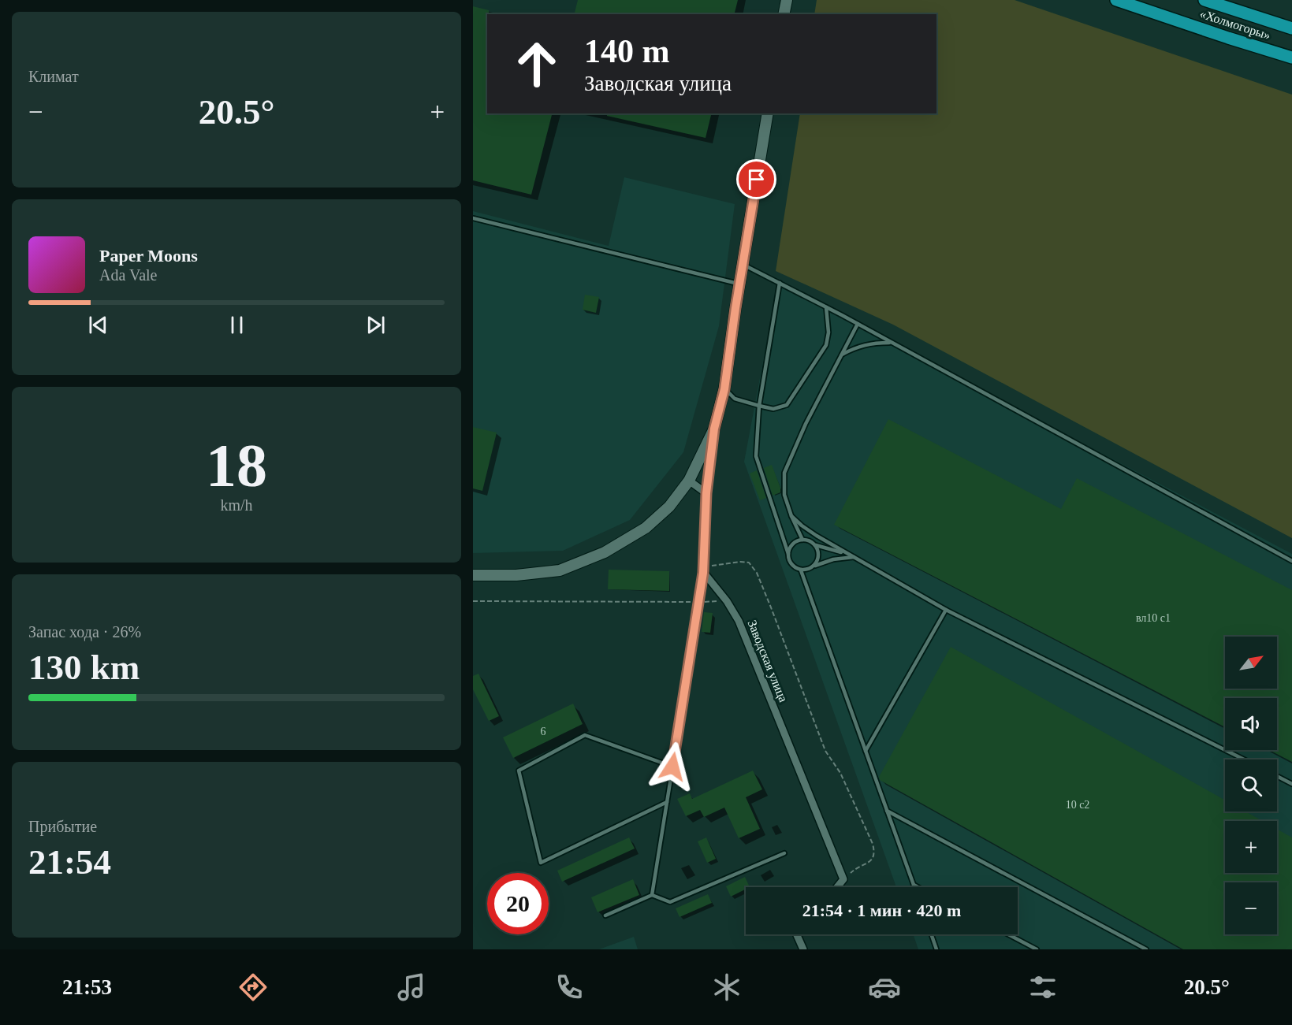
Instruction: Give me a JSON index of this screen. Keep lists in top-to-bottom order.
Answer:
{
  "streets": {
    "highway": ["«Холмогоры»"],
    "street": ["Заводская улица"]
  },
  "house_numbers": ["вл10 с1", "6", "10 с2"],
  "north": "top right",
  "page": {
    "tile": [
      "Климат",
      ["18", "km/h"],
      ["Запас хода · 26%", "130 km"],
      ["Прибытие", "21:54"]
    ],
    "turn": ["140 m", "Заводская улица"],
    "heat": ["−", "20.5°", "+"],
    "song": ["Paper Moons", "Ada Vale"],
    "map_buttons": ["+", "−"],
    "limit": "20",
    "trip": "21:54 · 1 мин · 420 m",
    "tabs": ["21:53", "20.5°"]
  }
}
